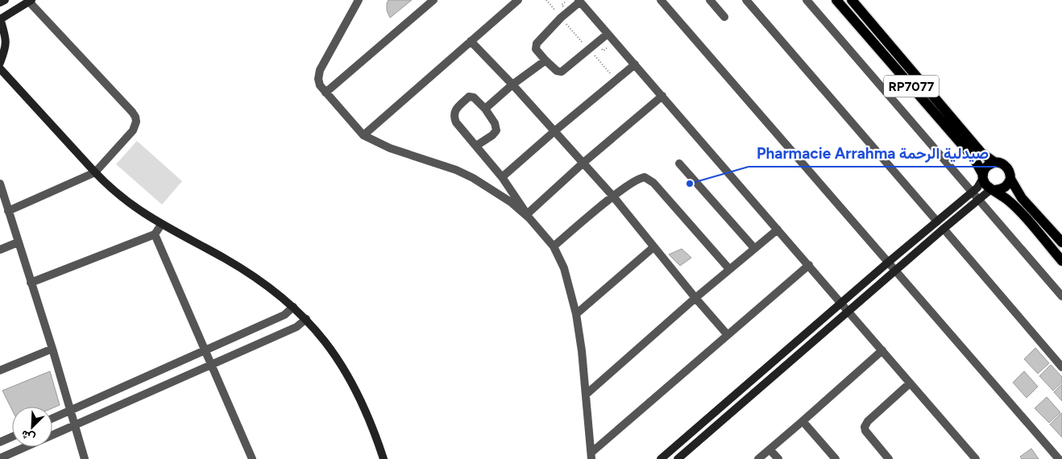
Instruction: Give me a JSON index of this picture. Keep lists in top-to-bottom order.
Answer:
{
  "streets": {
    "main road": ["RP7077"]
  },
  "places": ["Pharmacie Arrahma صيدلية الرحمة"],
  "north": "bottom left"
}
